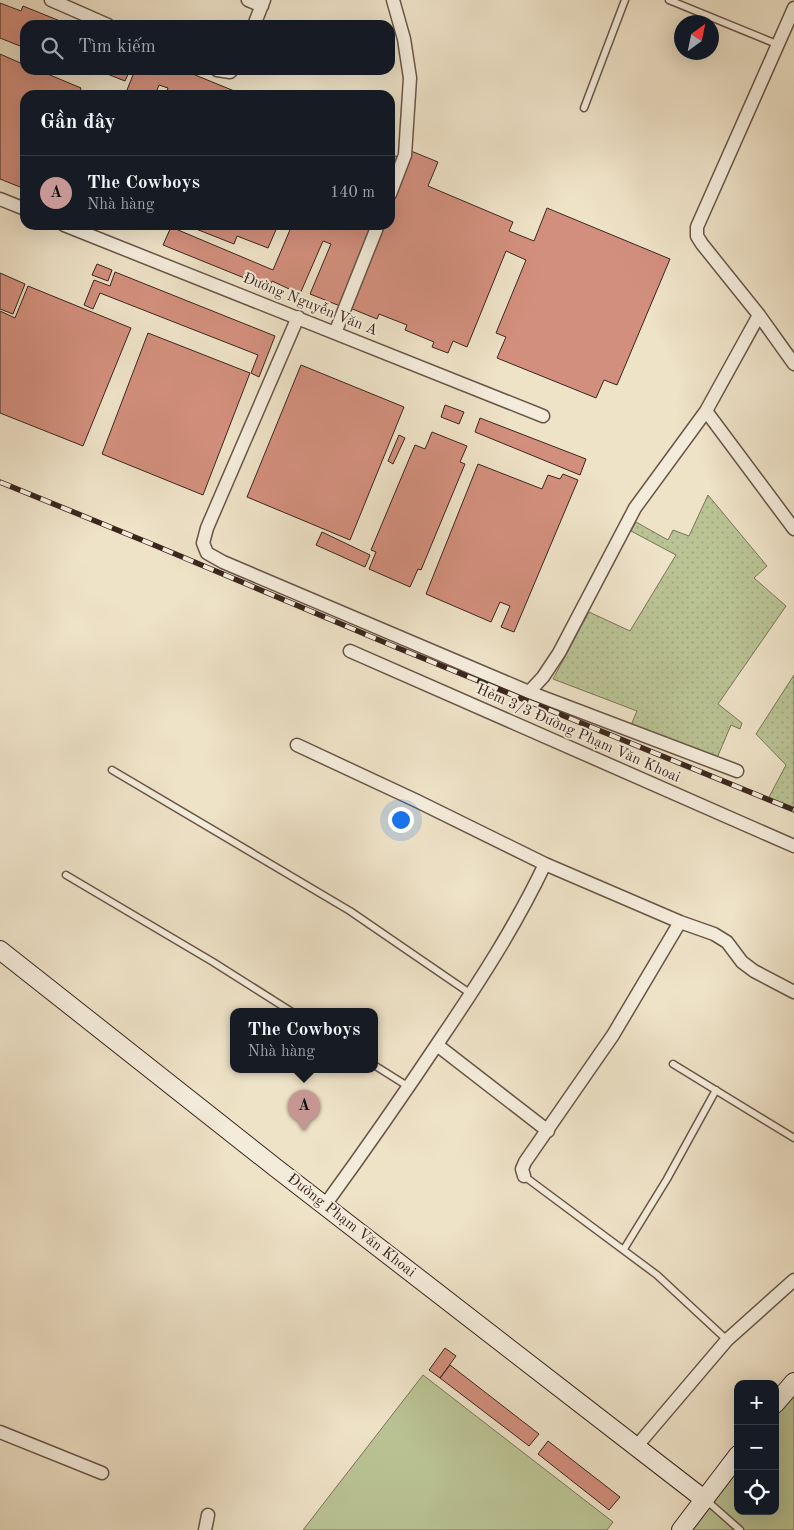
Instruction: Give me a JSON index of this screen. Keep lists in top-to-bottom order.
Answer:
{
  "streets": {
    "street": ["Đường Nguyễn Văn A", "Hẻm 3/3 Đường Phạm Văn Khoai", "Đường Phạm Văn Khoai"]
  },
  "north": "top right",
  "page": {
    "search": "Tìm kiếm",
    "heading": "Gần đây",
    "list": [
      {
        "mark": "A",
        "name": "The Cowboys",
        "note": "Nhà hàng",
        "value": "140 m"
      }
    ],
    "popup": ["The Cowboys", "Nhà hàng"],
    "pins": "A",
    "map_buttons": ["+", "−"]
  }
}
